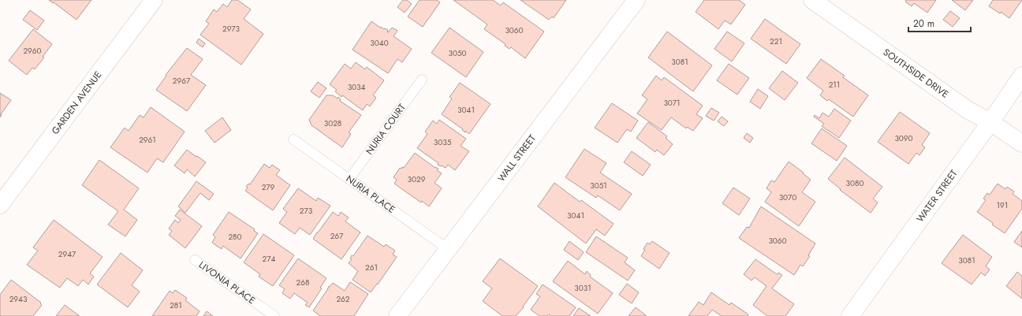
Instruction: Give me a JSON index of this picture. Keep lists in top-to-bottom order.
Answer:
{
  "streets": {
    "street": [
      "SOUTHSIDE DRIVE",
      "GARDEN AVENUE",
      "WALL STREET",
      "WATER STREET"
    ],
    "lane": ["NURIA COURT", "NURIA PLACE", "LIVONIA PLACE"]
  },
  "crossings": [
    ["SOUTHSIDE DRIVE", "WATER STREET"],
    ["NURIA COURT", "NURIA PLACE"],
    ["WALL STREET", "NURIA PLACE"]
  ],
  "house_numbers": [
    "2973",
    "3060",
    "221",
    "3040",
    "2960",
    "3050",
    "3081",
    "2967",
    "211",
    "3034",
    "3071",
    "3041",
    "3028",
    "3090",
    "2961",
    "3035",
    "3029",
    "3080",
    "3051",
    "279",
    "3070",
    "191",
    "273",
    "3041",
    "267",
    "280",
    "3060",
    "2947",
    "274",
    "3081",
    "261",
    "268",
    "3031",
    "2943",
    "262",
    "281"
  ],
  "scale_bar": "20 m"
}
